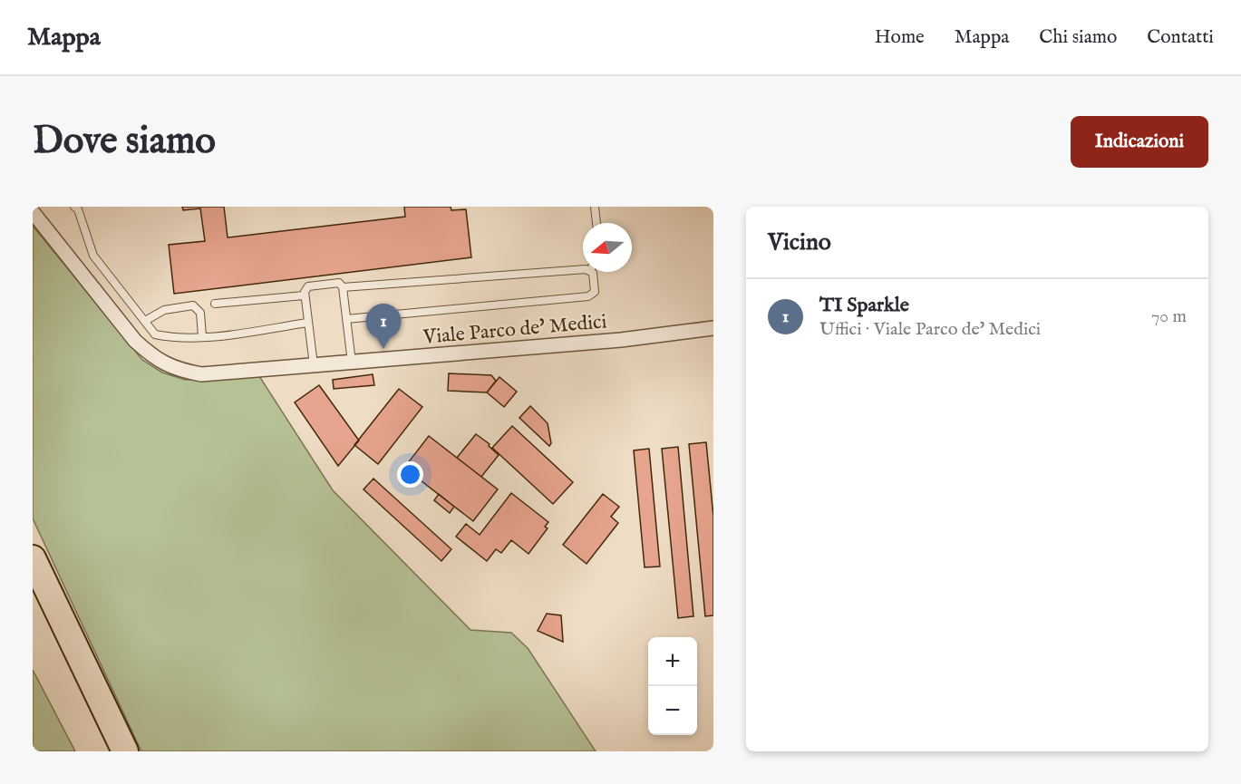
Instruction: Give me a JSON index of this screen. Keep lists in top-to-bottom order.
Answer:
{
  "streets": {
    "street": ["Viale Parco de' Medici"]
  },
  "north": "left",
  "page": {
    "header": "Mappa",
    "nav": [
      "Home",
      "Mappa",
      "Chi siamo",
      "Contatti"
    ],
    "buttons": "Indicazioni",
    "title": "Dove siamo",
    "heading": "Vicino",
    "list": [
      {
        "mark": "1",
        "name": "TI Sparkle",
        "note": "Uffici · Viale Parco de' Medici",
        "value": "70 m"
      }
    ],
    "pins": "1",
    "map_buttons": ["+", "−"]
  }
}
